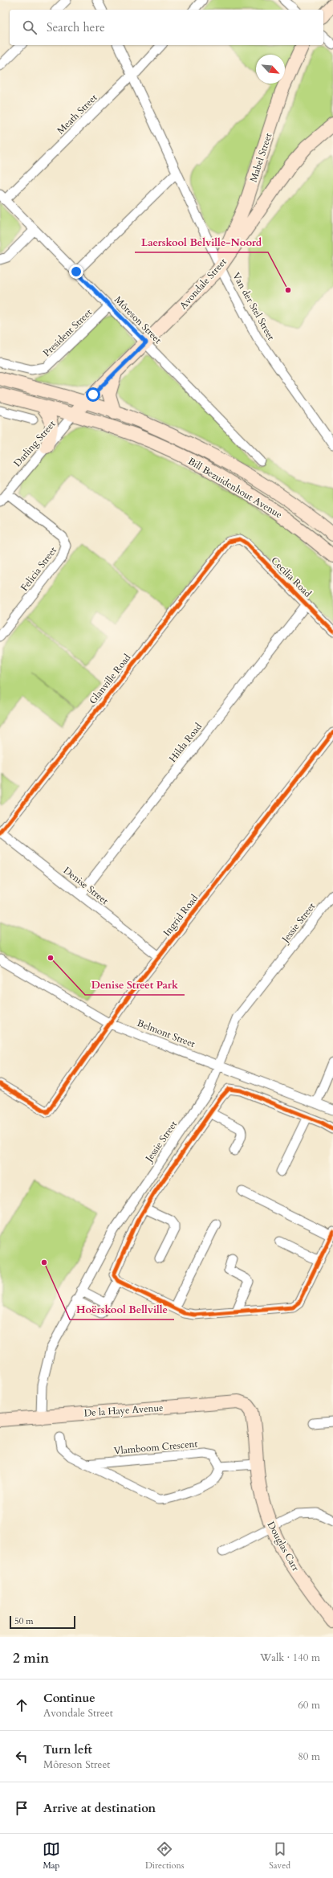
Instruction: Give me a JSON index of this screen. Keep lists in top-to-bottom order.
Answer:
{
  "streets": {
    "street": [
      "Meath Street",
      "Mabel Street",
      "Avondale Street",
      "Van der Stel Street",
      "Môreson Street",
      "President Street",
      "Darling Street",
      "Bill Bezuidenhout Avenue",
      "Felicia Street",
      "Cecilia Road",
      "Glanville Road",
      "Hilda Road",
      "Denise Street",
      "Ingrid Road",
      "Jessie Street",
      "Belmont Street",
      "De la Haye Avenue",
      "Vlamboom Crescent",
      "Douglas Carr"
    ]
  },
  "crossings": [
    ["Meath Street", "Van der Stel Street"],
    ["Meath Street", "Môreson Street"],
    ["Mabel Street", "Avondale Street"],
    ["Mabel Street", "Van der Stel Street"],
    ["Avondale Street", "Van der Stel Street"],
    ["Avondale Street", "Môreson Street"],
    ["Avondale Street", "Darling Street"],
    ["Avondale Street", "Bill Bezuidenhout Avenue"],
    ["Môreson Street", "President Street"],
    ["Darling Street", "Bill Bezuidenhout Avenue"],
    ["Darling Street", "Felicia Street"],
    ["Cecilia Road", "Glanville Road"],
    ["Cecilia Road", "Hilda Road"],
    ["Glanville Road", "Denise Street"],
    ["Hilda Road", "Denise Street"],
    ["Denise Street", "Ingrid Road"],
    ["Ingrid Road", "Belmont Street"],
    ["Jessie Street", "Belmont Street"],
    ["Jessie Street", "De la Haye Avenue"],
    ["De la Haye Avenue", "Douglas Carr"]
  ],
  "places": ["Laerskool Belville-Noord", "Denise Street Park", "Hoërskool Bellville"],
  "scale_bar": "50 m",
  "north": "bottom right",
  "page": {
    "search": "Search here",
    "scale": "50 m",
    "heading": ["2 min", "Walk · 140 m"],
    "list": [
      ["Continue", "Avondale Street", "60 m"],
      ["Turn left", "Môreson Street", "80 m"],
      "Arrive at destination"
    ],
    "nav": ["Map", "Directions", "Saved"]
  }
}
